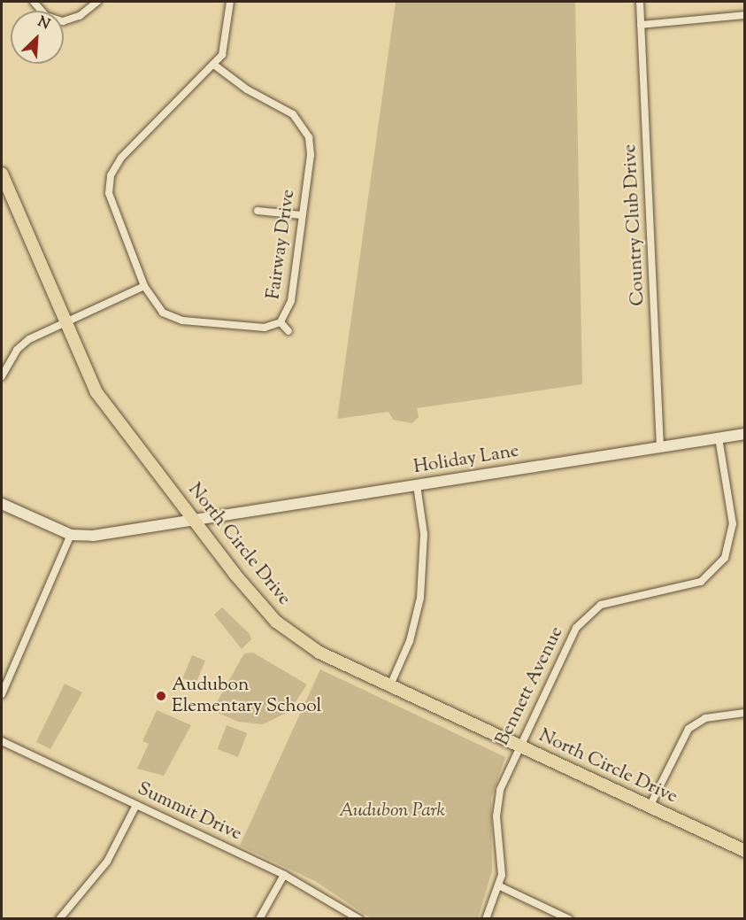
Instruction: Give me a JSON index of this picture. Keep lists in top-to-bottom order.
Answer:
{
  "streets": {
    "main road": ["North Circle Drive"],
    "street": [
      "Country Club Drive",
      "Fairway Drive",
      "Holiday Lane",
      "Bennett Avenue",
      "Summit Drive"
    ]
  },
  "crossings": [
    ["Country Club Drive", "Holiday Lane"],
    ["Holiday Lane", "North Circle Drive"],
    ["Holiday Lane", "Bennett Avenue"],
    ["North Circle Drive", "Bennett Avenue"]
  ],
  "parks": ["Audubon Park"],
  "places": ["Audubon Elementary School"],
  "north": "top right"
}
